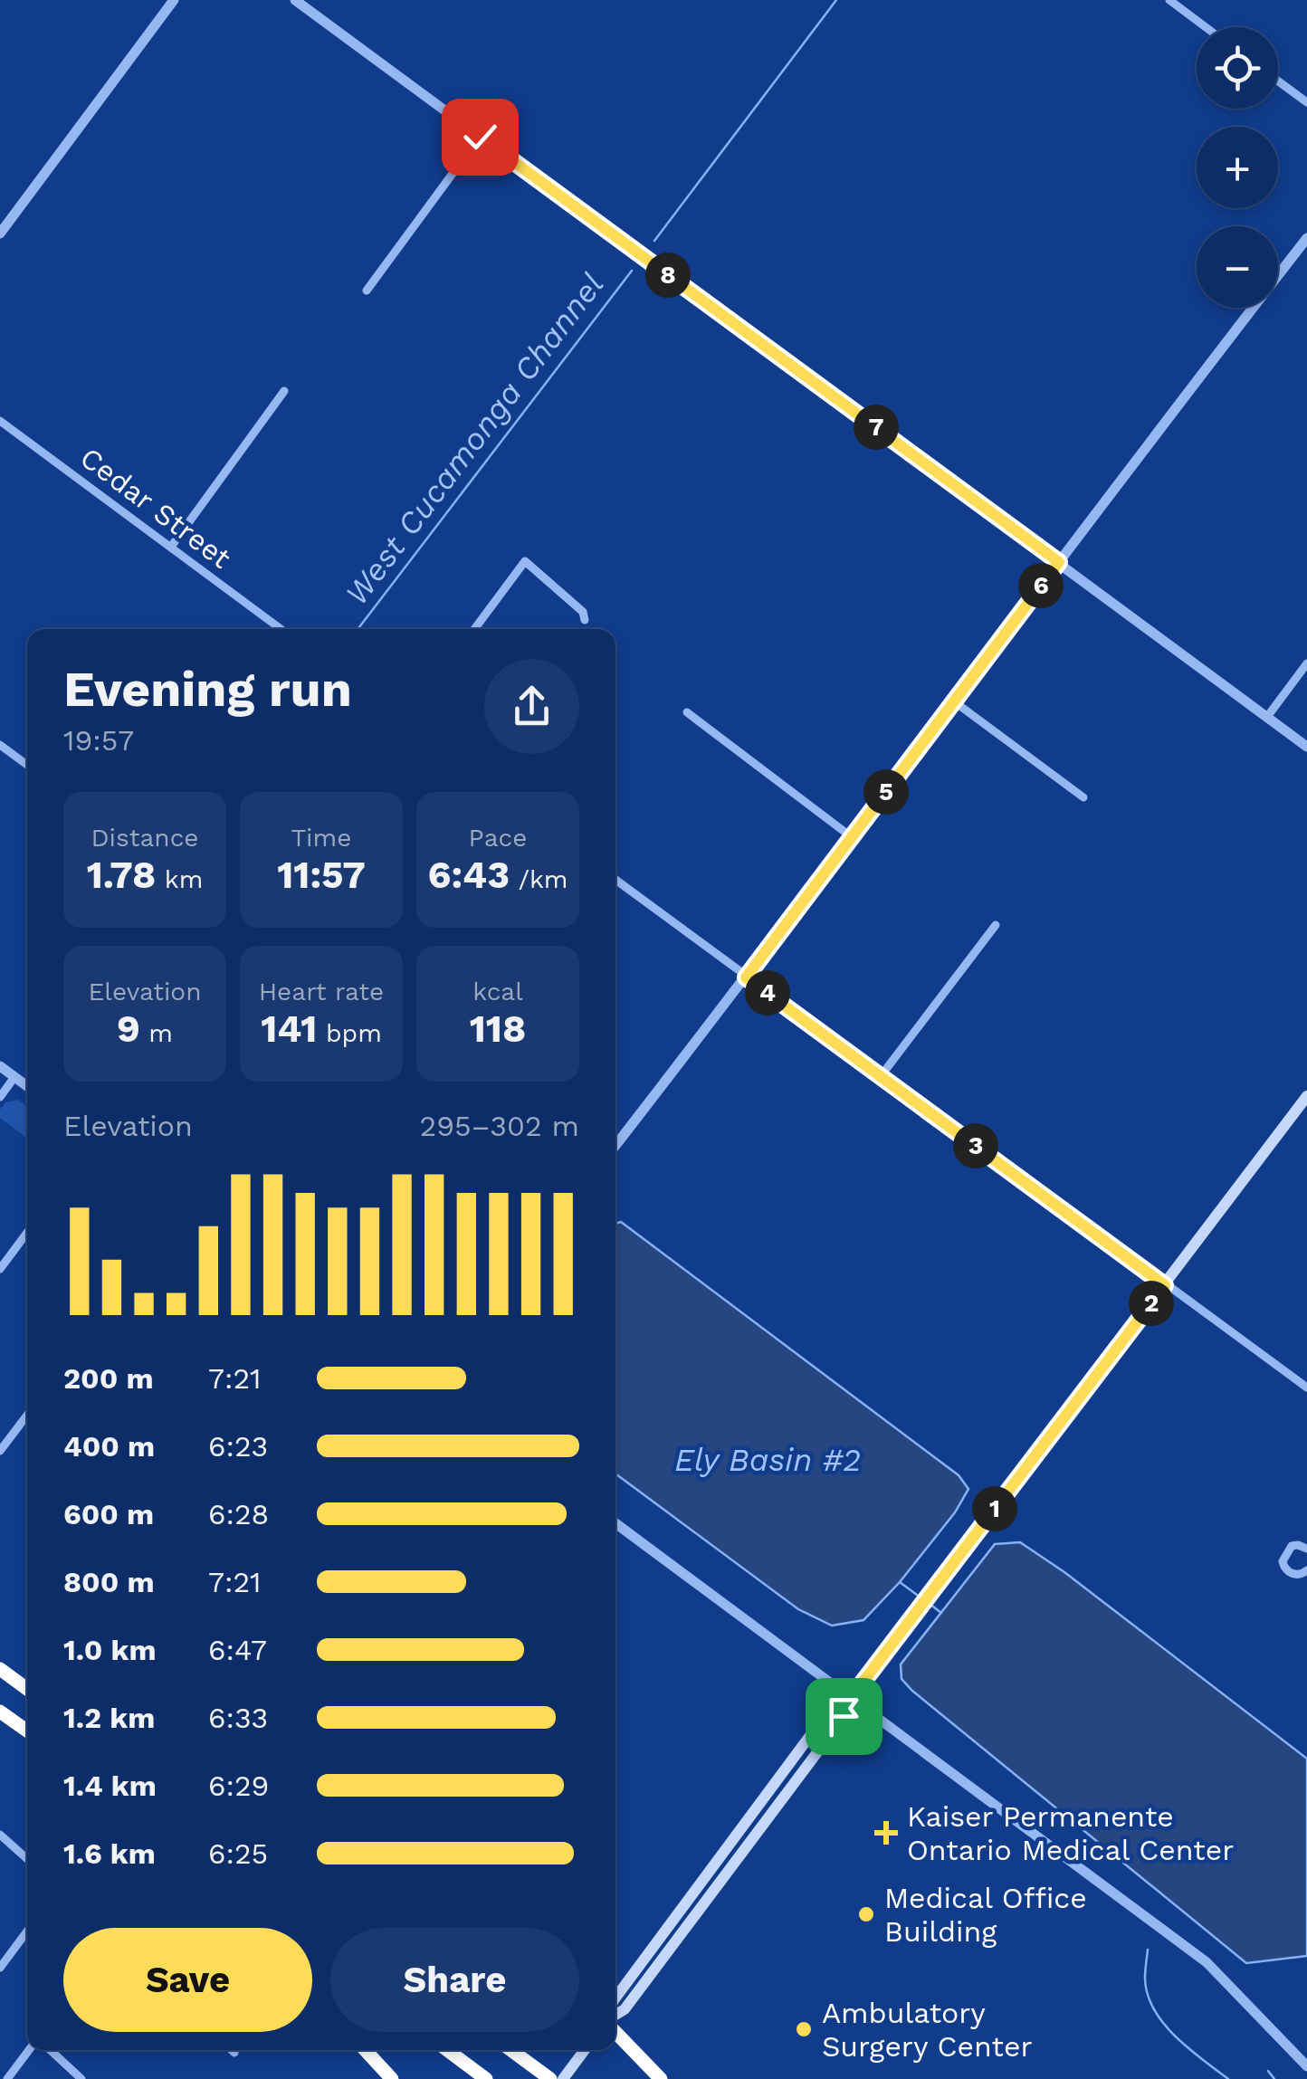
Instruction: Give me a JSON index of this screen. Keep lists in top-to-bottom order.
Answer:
{
  "streets": {
    "street": ["Cedar Street"]
  },
  "water": ["West Cucamonga Channel", "Ely Basin #2"],
  "places": {
    "health": ["Kaiser Permanente Ontario Medical Center"],
    "other": ["Medical Office Building", "Ambulatory Surgery Center"]
  },
  "page": {
    "map_buttons": ["+", "−"],
    "pins": [
      "8",
      "7",
      "6",
      "5",
      "4",
      "3",
      "2",
      "1"
    ],
    "heading": ["Evening run", "19:57"],
    "stats": [
      ["Distance", "1.78 km"],
      ["Time", "11:57"],
      ["Pace", "6:43 /km"],
      ["Elevation", "9 m"],
      ["Heart rate", "141 bpm"],
      ["kcal", "118"]
    ],
    "chart": ["Elevation", "295–302 m"],
    "list": [
      {
        "name": "200 m",
        "note": "7:21"
      },
      {
        "name": "400 m",
        "note": "6:23"
      },
      {
        "name": "600 m",
        "note": "6:28"
      },
      {
        "name": "800 m",
        "note": "7:21"
      },
      {
        "name": "1.0 km",
        "note": "6:47"
      },
      {
        "name": "1.2 km",
        "note": "6:33"
      },
      {
        "name": "1.4 km",
        "note": "6:29"
      },
      {
        "name": "1.6 km",
        "note": "6:25"
      }
    ],
    "buttons": ["Save", "Share"]
  }
}
